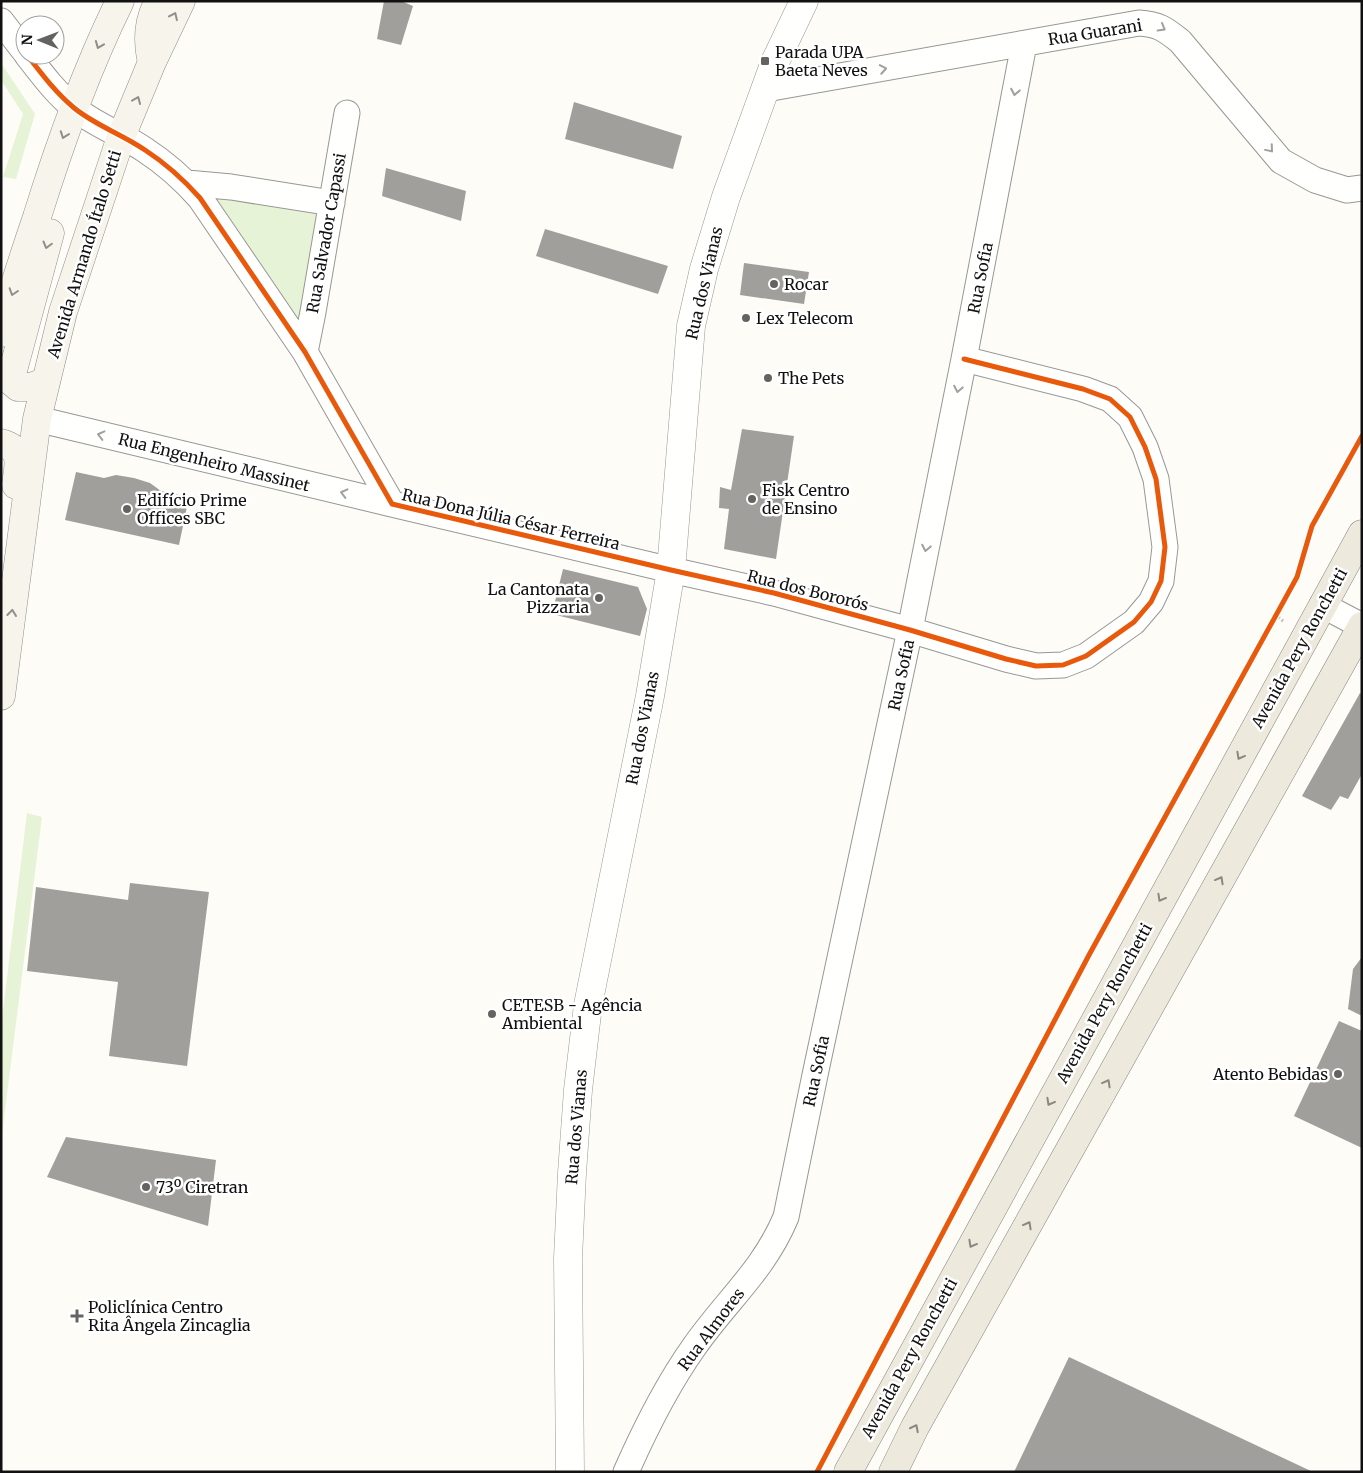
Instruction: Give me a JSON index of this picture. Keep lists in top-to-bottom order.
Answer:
{
  "streets": {
    "main road": ["Avenida Armando Ítalo Setti", "Avenida Pery Ronchetti"],
    "street": [
      "Rua Guarani",
      "Rua Salvador Capassi",
      "Rua Sofia",
      "Rua dos Vianas",
      "Rua Engenheiro Massinet",
      "Rua Dona Júlia César Ferreira",
      "Rua dos Bororós",
      "Rua Almores"
    ]
  },
  "crossings": [
    ["Rua Guarani", "Rua Sofia"],
    ["Rua Guarani", "Rua dos Vianas"],
    ["Rua Salvador Capassi", "Rua Dona Júlia César Ferreira"],
    ["Avenida Armando Ítalo Setti", "Rua Engenheiro Massinet"],
    ["Avenida Armando Ítalo Setti", "Rua Dona Júlia César Ferreira"],
    ["Rua Sofia", "Rua dos Bororós"],
    ["Rua Sofia", "Rua Almores"],
    ["Rua dos Vianas", "Rua Dona Júlia César Ferreira"],
    ["Rua dos Vianas", "Rua dos Bororós"],
    ["Rua Engenheiro Massinet", "Rua Dona Júlia César Ferreira"],
    ["Rua Dona Júlia César Ferreira", "Rua dos Bororós"]
  ],
  "one_way": ["Rua Guarani", "Rua Sofia", "Rua Engenheiro Massinet"],
  "places": {
    "transit": ["Parada UPA Baeta Neves"],
    "other": [
      "Rocar",
      "Lex Telecom",
      "The Pets",
      "Fisk Centro de Ensino",
      "Edifício Prime Offices SBC",
      "La Cantonata Pizzaria",
      "CETESB - Agência Ambiental",
      "Atento Bebidas",
      "73º Ciretran"
    ],
    "health": ["Policlínica Centro Rita Ângela Zincaglia"]
  },
  "north": "left"
}
